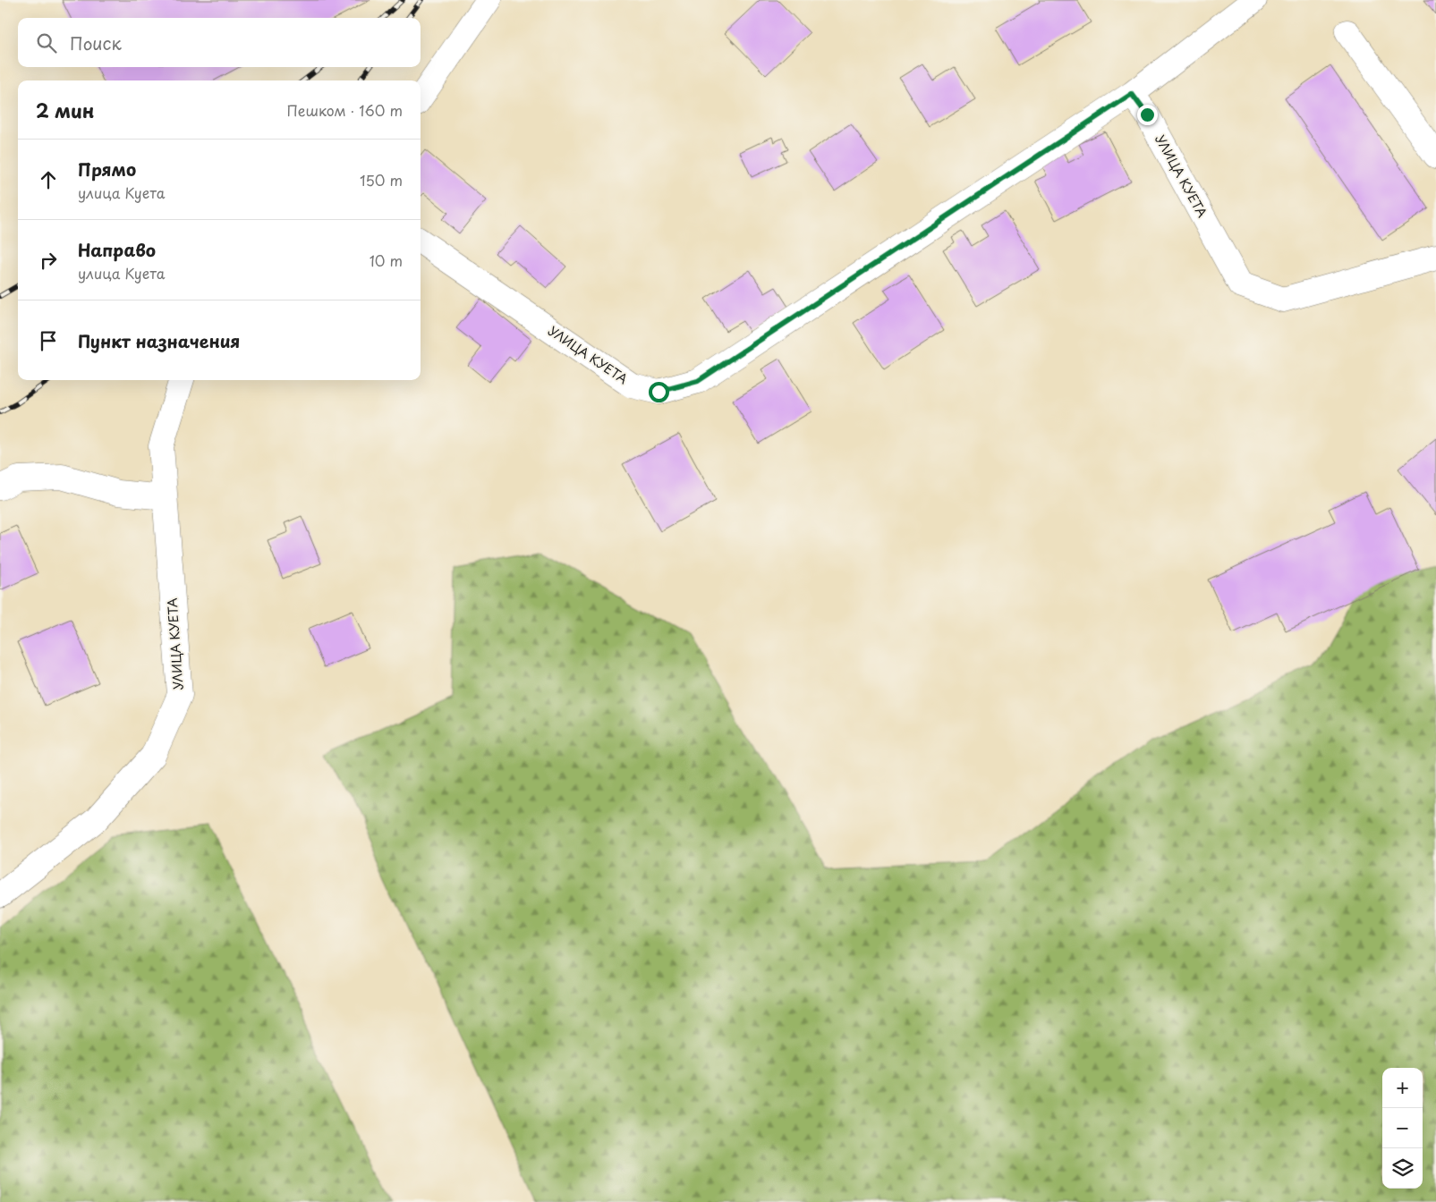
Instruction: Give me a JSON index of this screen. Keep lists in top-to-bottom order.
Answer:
{
  "streets": {
    "street": ["УЛИЦА КУЕТА"]
  },
  "page": {
    "search": "Поиск",
    "heading": ["2 мин", "Пешком · 160 m"],
    "list": [
      ["Прямо", "улица Куета", "150 m"],
      ["Направо", "улица Куета", "10 m"],
      "Пункт назначения"
    ],
    "map_buttons": ["+", "−"]
  }
}
